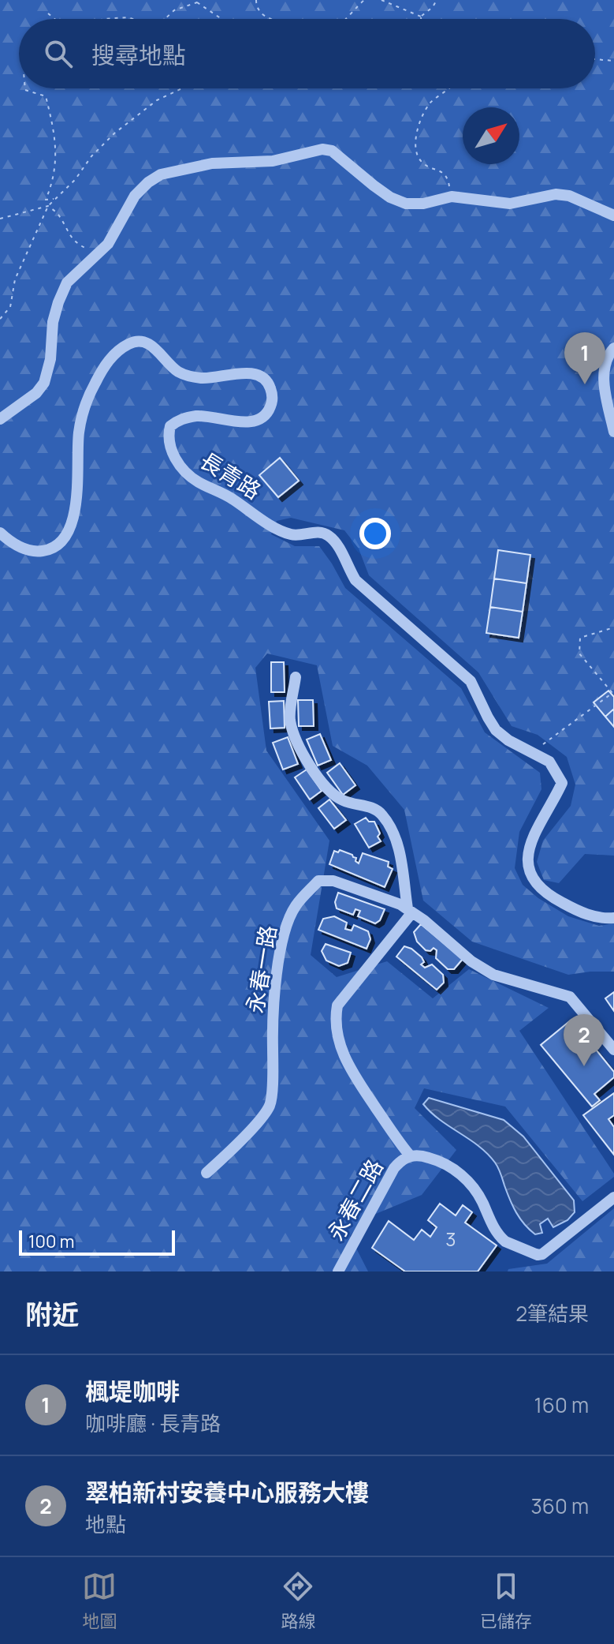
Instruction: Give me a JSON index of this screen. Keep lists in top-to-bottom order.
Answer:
{
  "streets": {
    "street": ["長青路", "永春一路", "永春二路"]
  },
  "house_numbers": ["3"],
  "scale_bar": "100 m",
  "north": "top right",
  "page": {
    "search": "搜尋地點",
    "pins": ["1", "2"],
    "scale": "100 m",
    "heading": ["附近", "2筆結果"],
    "list": [
      {
        "mark": "1",
        "name": "楓堤咖啡",
        "note": "咖啡廳 · 長青路",
        "value": "160 m"
      },
      {
        "mark": "2",
        "name": "翠柏新村安養中心服務大樓",
        "note": "地點",
        "value": "360 m"
      }
    ],
    "nav": ["地圖", "路線", "已儲存"]
  }
}
